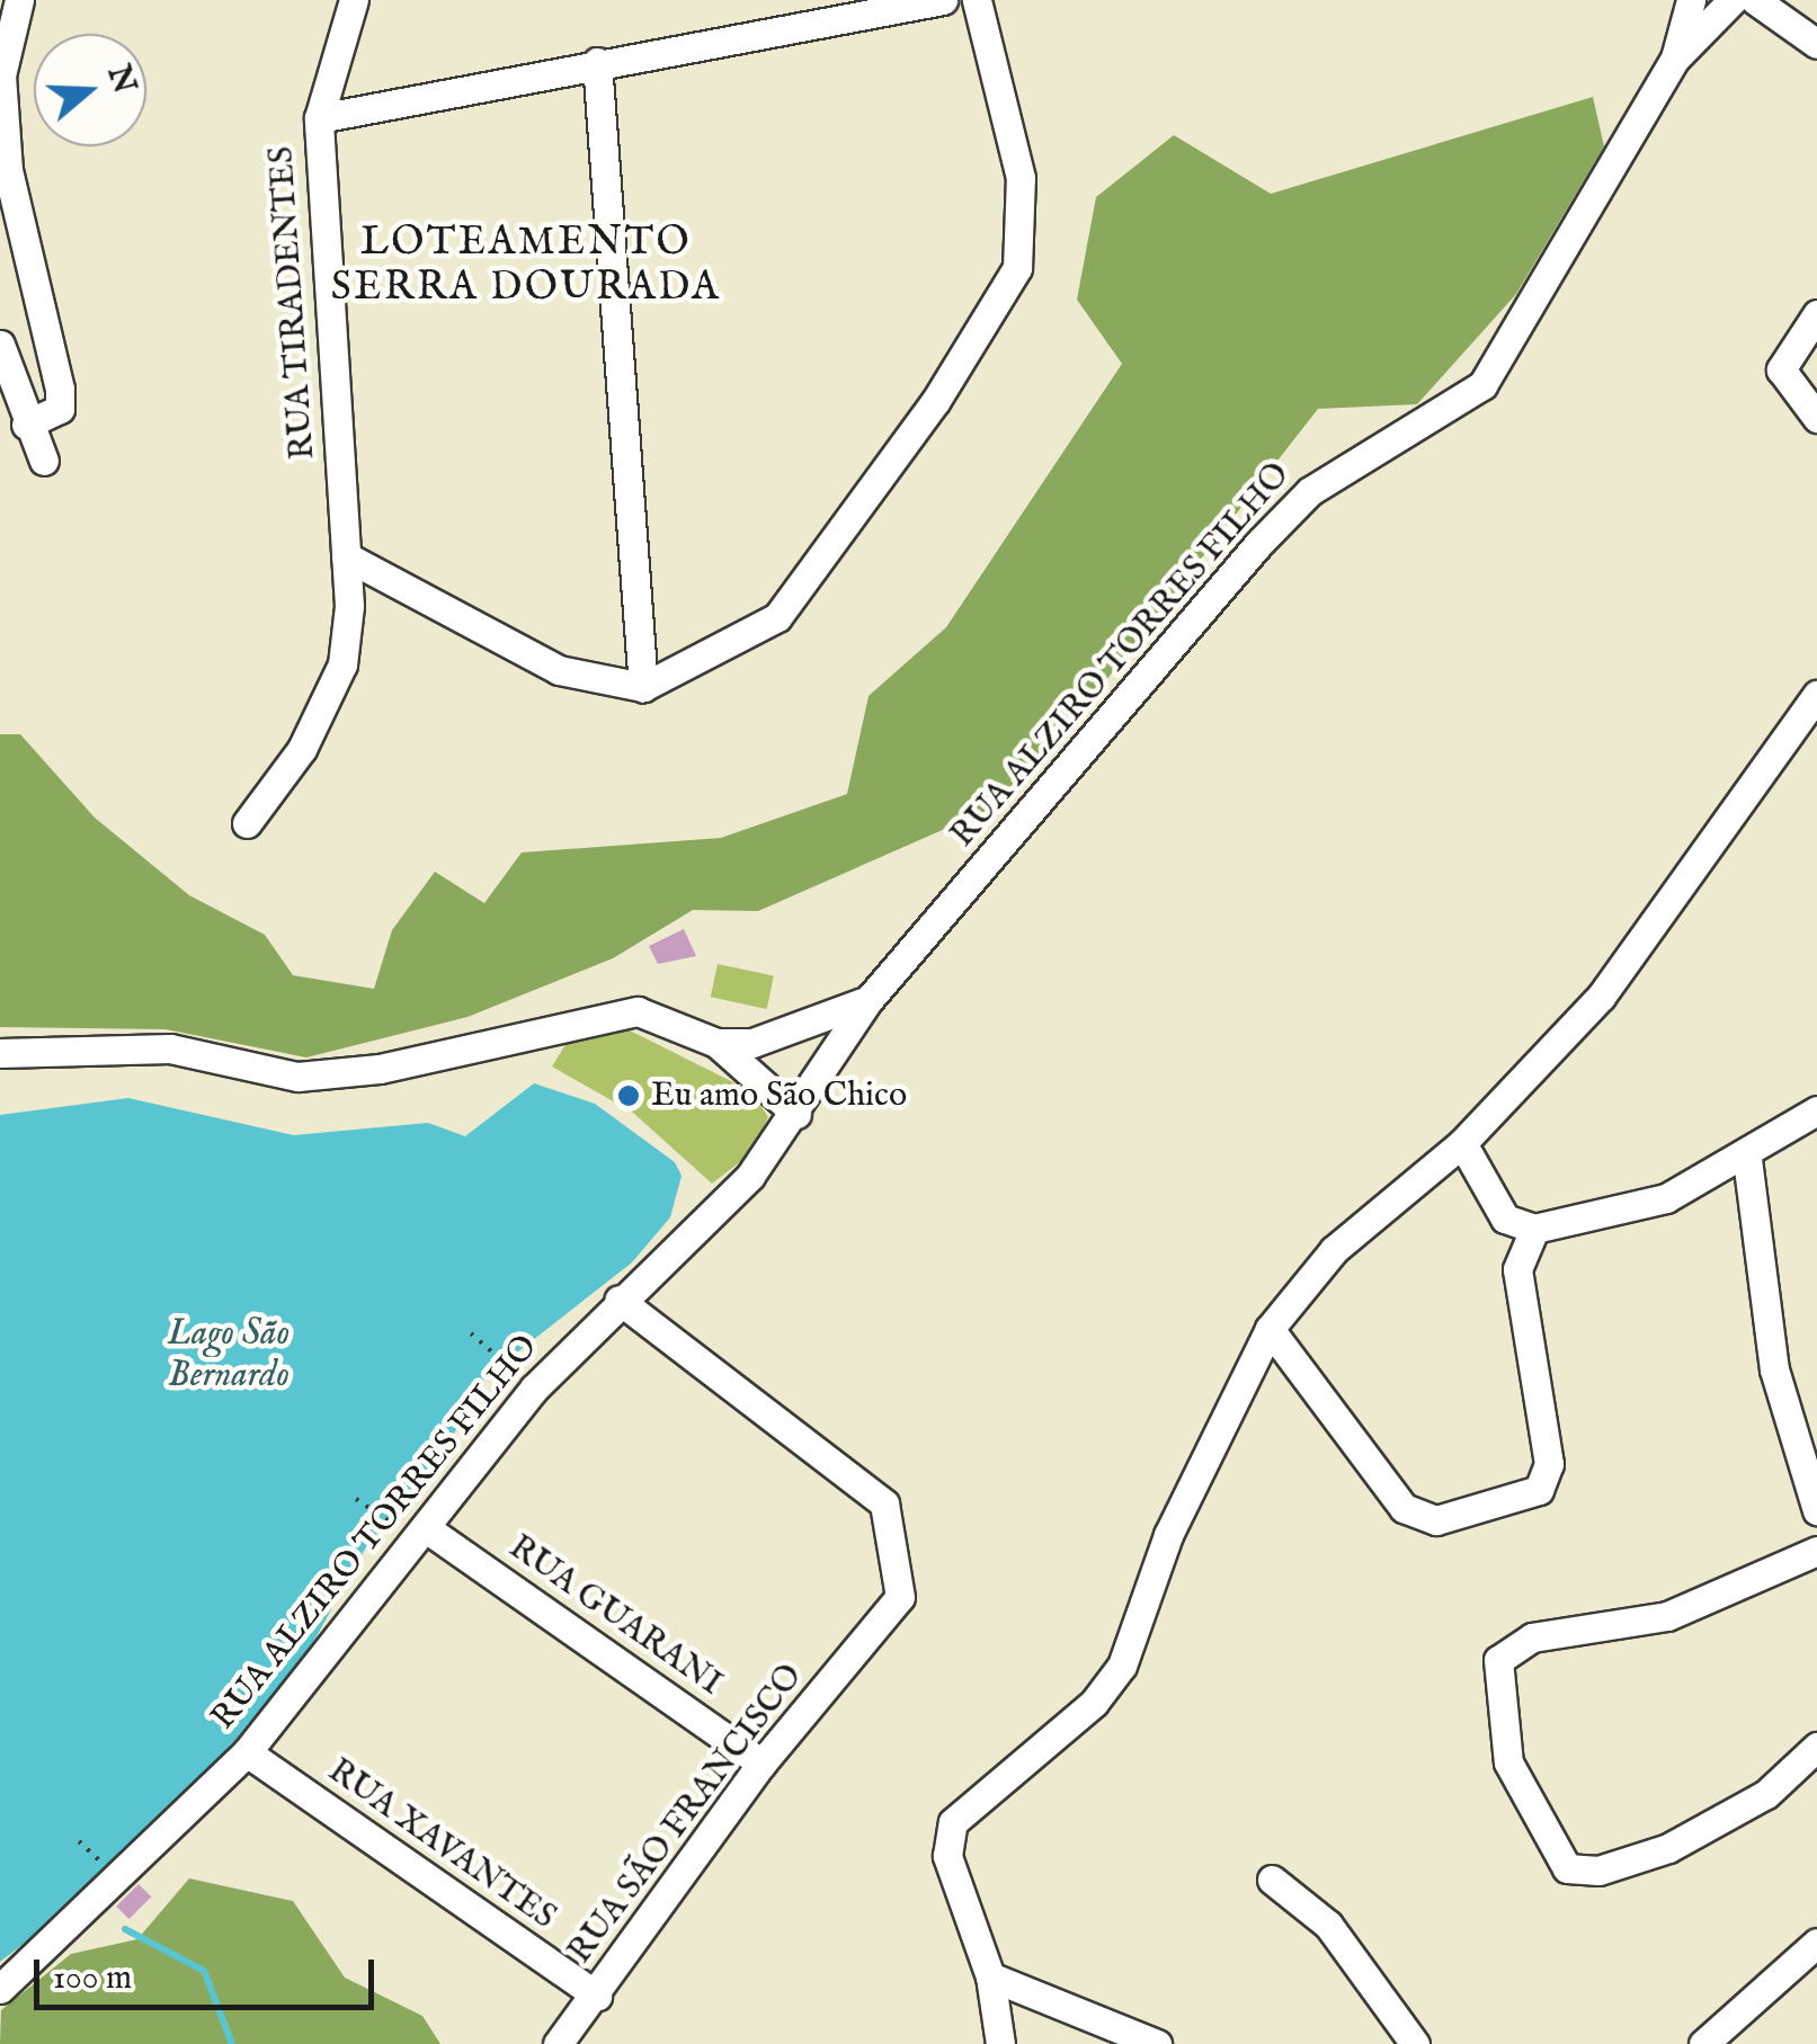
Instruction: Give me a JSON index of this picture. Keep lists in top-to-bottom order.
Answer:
{
  "streets": {
    "street": [
      "RUA TIRADENTES",
      "RUA ALZIRO TORRES FILHO",
      "RUA GUARANI",
      "RUA SÃO FRANCISCO",
      "RUA XAVANTES"
    ]
  },
  "crossings": [
    ["RUA ALZIRO TORRES FILHO", "RUA GUARANI"],
    ["RUA ALZIRO TORRES FILHO", "RUA SÃO FRANCISCO"],
    ["RUA ALZIRO TORRES FILHO", "RUA XAVANTES"],
    ["RUA GUARANI", "RUA SÃO FRANCISCO"],
    ["RUA SÃO FRANCISCO", "RUA XAVANTES"]
  ],
  "districts": ["LOTEAMENTO SERRA DOURADA"],
  "water": ["Lago São Bernardo"],
  "places": ["Eu amo São Chico"],
  "scale_bar": "100 m",
  "north": "right"
}
